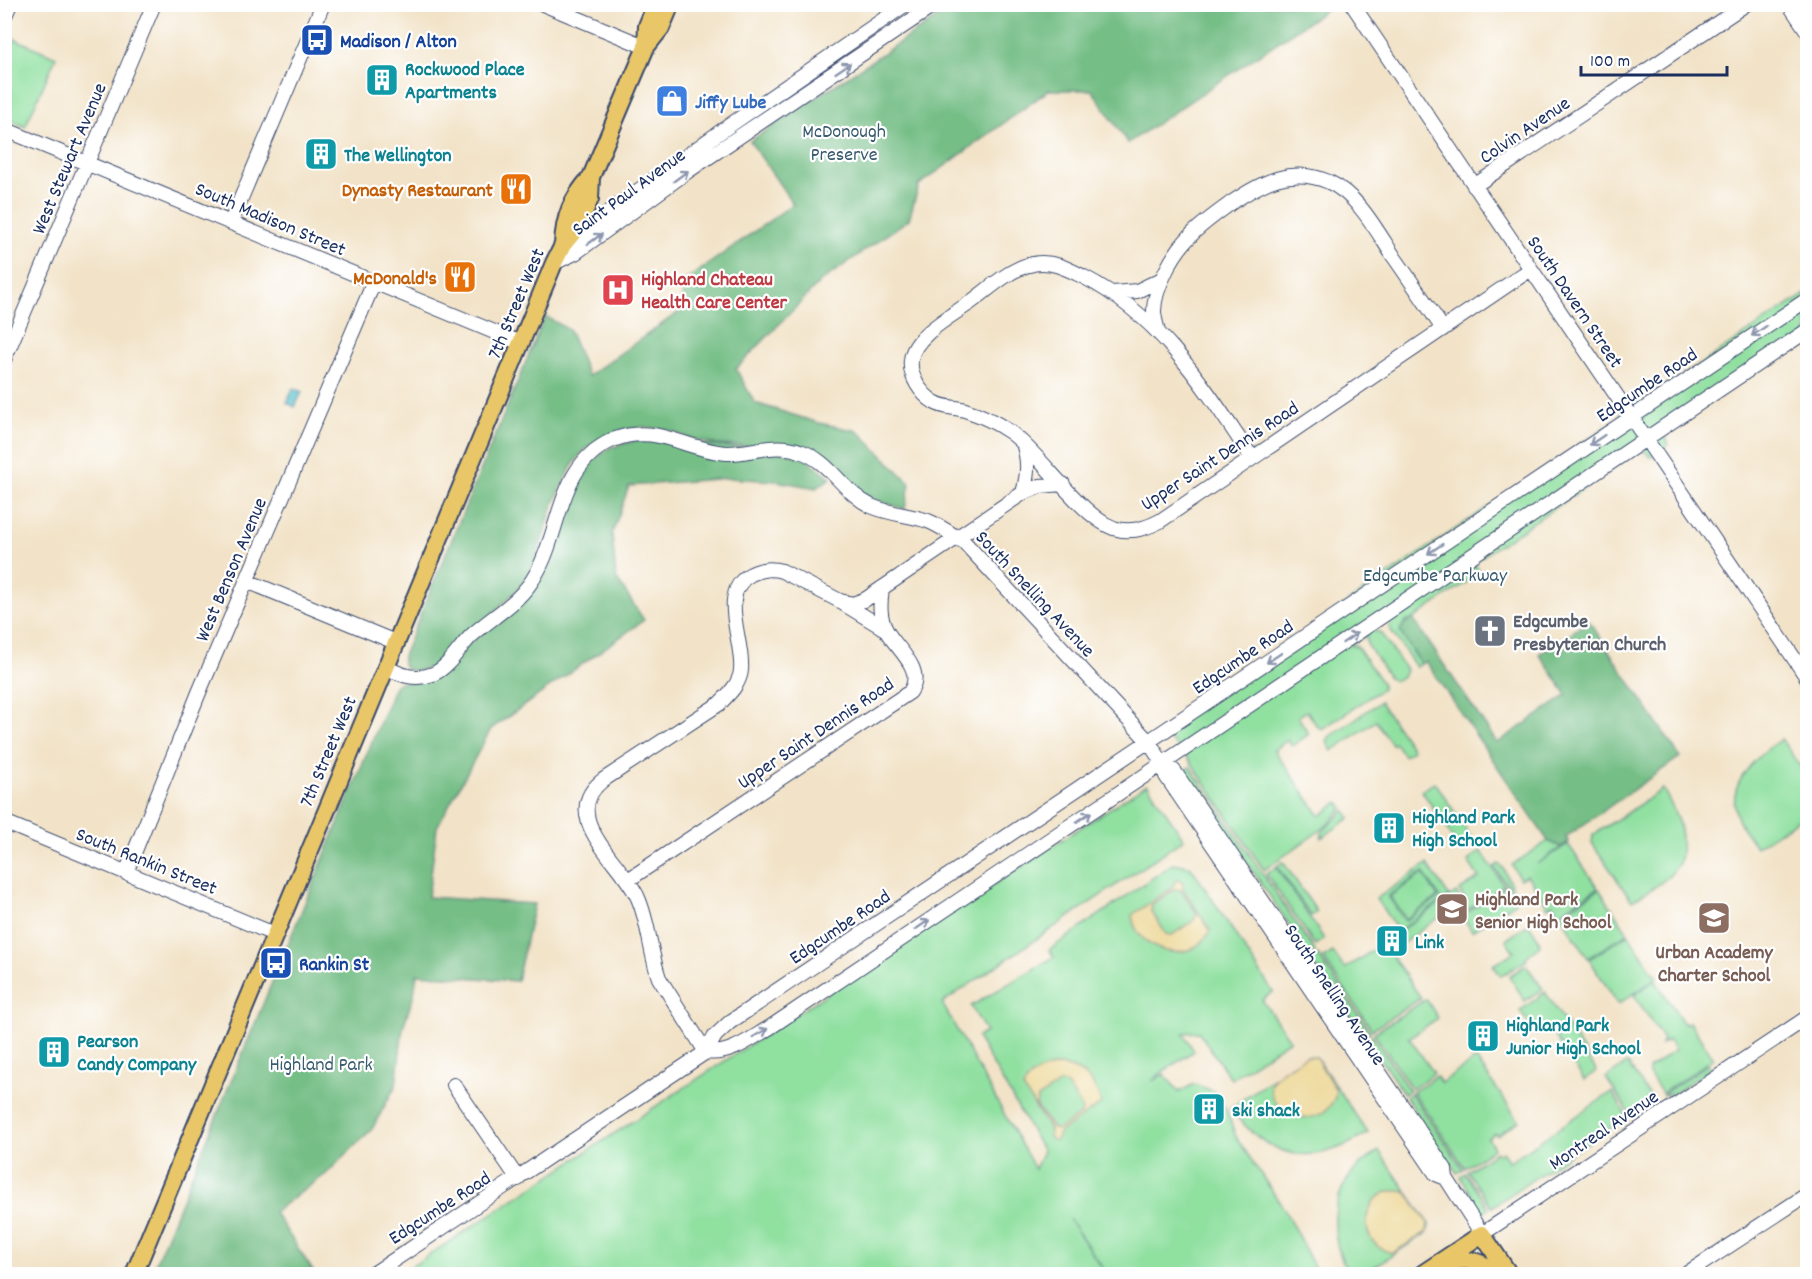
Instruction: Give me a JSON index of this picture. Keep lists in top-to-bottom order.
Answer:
{
  "streets": {
    "main road": ["7th Street West", "Montreal Avenue"],
    "street": [
      "Colvin Avenue",
      "West Stewart Avenue",
      "Saint Paul Avenue",
      "South Madison Street",
      "South Davern Street",
      "Edgcumbe Road",
      "Upper Saint Dennis Road",
      "West Benson Avenue",
      "South Snelling Avenue",
      "South Rankin Street"
    ]
  },
  "crossings": [
    ["Colvin Avenue", "South Davern Street"],
    ["West Stewart Avenue", "South Madison Street"],
    ["Saint Paul Avenue", "7th Street West"],
    ["South Madison Street", "7th Street West"],
    ["South Madison Street", "West Benson Avenue"],
    ["South Davern Street", "Edgcumbe Road"],
    ["South Davern Street", "Upper Saint Dennis Road"],
    ["7th Street West", "South Snelling Avenue"],
    ["7th Street West", "South Rankin Street"],
    ["Edgcumbe Road", "South Snelling Avenue"],
    ["West Benson Avenue", "South Rankin Street"],
    ["South Snelling Avenue", "Montreal Avenue"]
  ],
  "parks": ["McDonough Preserve", "Edgcumbe Parkway", "Highland Park"],
  "places": {
    "bus stop": ["Madison / Alton", "Rankin St"],
    "building": [
      "Rockwood Place Apartments",
      "The Wellington",
      "Highland Park High School",
      "Link",
      "Highland Park Junior High School",
      "Pearson Candy Company",
      "ski shack"
    ],
    "shop": ["Jiffy Lube"],
    "restaurant": ["Dynasty Restaurant", "McDonald's"],
    "hospital": ["Highland Chateau Health Care Center"],
    "church": ["Edgcumbe Presbyterian Church"],
    "school or university": ["Highland Park Senior High School", "Urban Academy Charter School"]
  },
  "scale_bar": "100 m"
}
